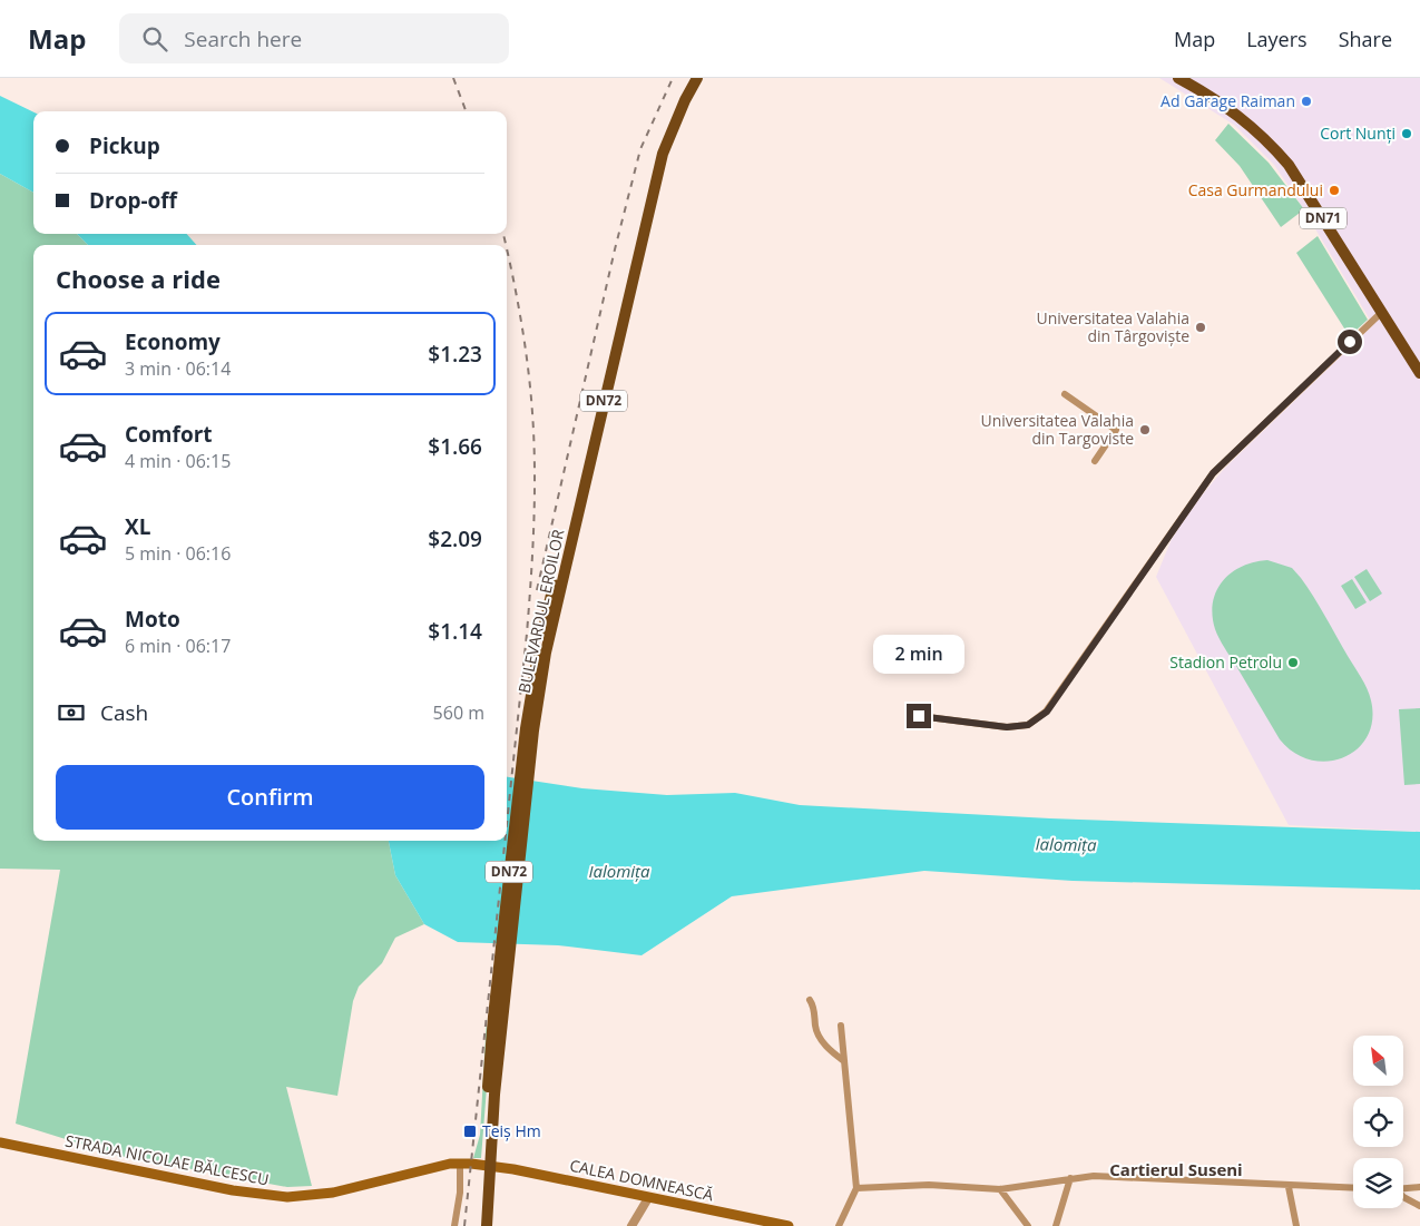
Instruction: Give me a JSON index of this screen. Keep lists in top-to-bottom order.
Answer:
{
  "streets": {
    "main road": [
      "DN71",
      "DN72",
      "BULEVARDUL EROILOR",
      "STRADA NICOLAE BĂLCESCU",
      "CALEA DOMNEASCĂ"
    ]
  },
  "crossings": [
    ["BULEVARDUL EROILOR", "STRADA NICOLAE BĂLCESCU"],
    ["BULEVARDUL EROILOR", "CALEA DOMNEASCĂ"],
    ["STRADA NICOLAE BĂLCESCU", "CALEA DOMNEASCĂ"]
  ],
  "districts": ["Cartierul Suseni"],
  "water": ["Ialomița"],
  "places": {
    "other": [
      "Ad Garage Raiman",
      "Cort Nunți",
      "Casa Gurmandului",
      "Universitatea Valahia din Târgoviște",
      "Universitatea Valahia din Targoviste",
      "Stadion Petrolu"
    ],
    "transit": ["Teiș Hm"]
  },
  "north": "top left",
  "page": {
    "header": "Map",
    "search": "Search here",
    "nav": ["Map", "Layers", "Share"],
    "banner": ["Pickup", "Drop-off"],
    "heading": "Choose a ride",
    "list": [
      {
        "name": "Economy",
        "note": "3 min · 06:14",
        "value": "$1.23"
      },
      {
        "name": "Comfort",
        "note": "4 min · 06:15",
        "value": "$1.66"
      },
      {
        "name": "XL",
        "note": "5 min · 06:16",
        "value": "$2.09"
      },
      {
        "name": "Moto",
        "note": "6 min · 06:17",
        "value": "$1.14"
      }
    ],
    "bubble": "2 min",
    "pay": ["Cash", "560 m"],
    "buttons": "Confirm"
  }
}
